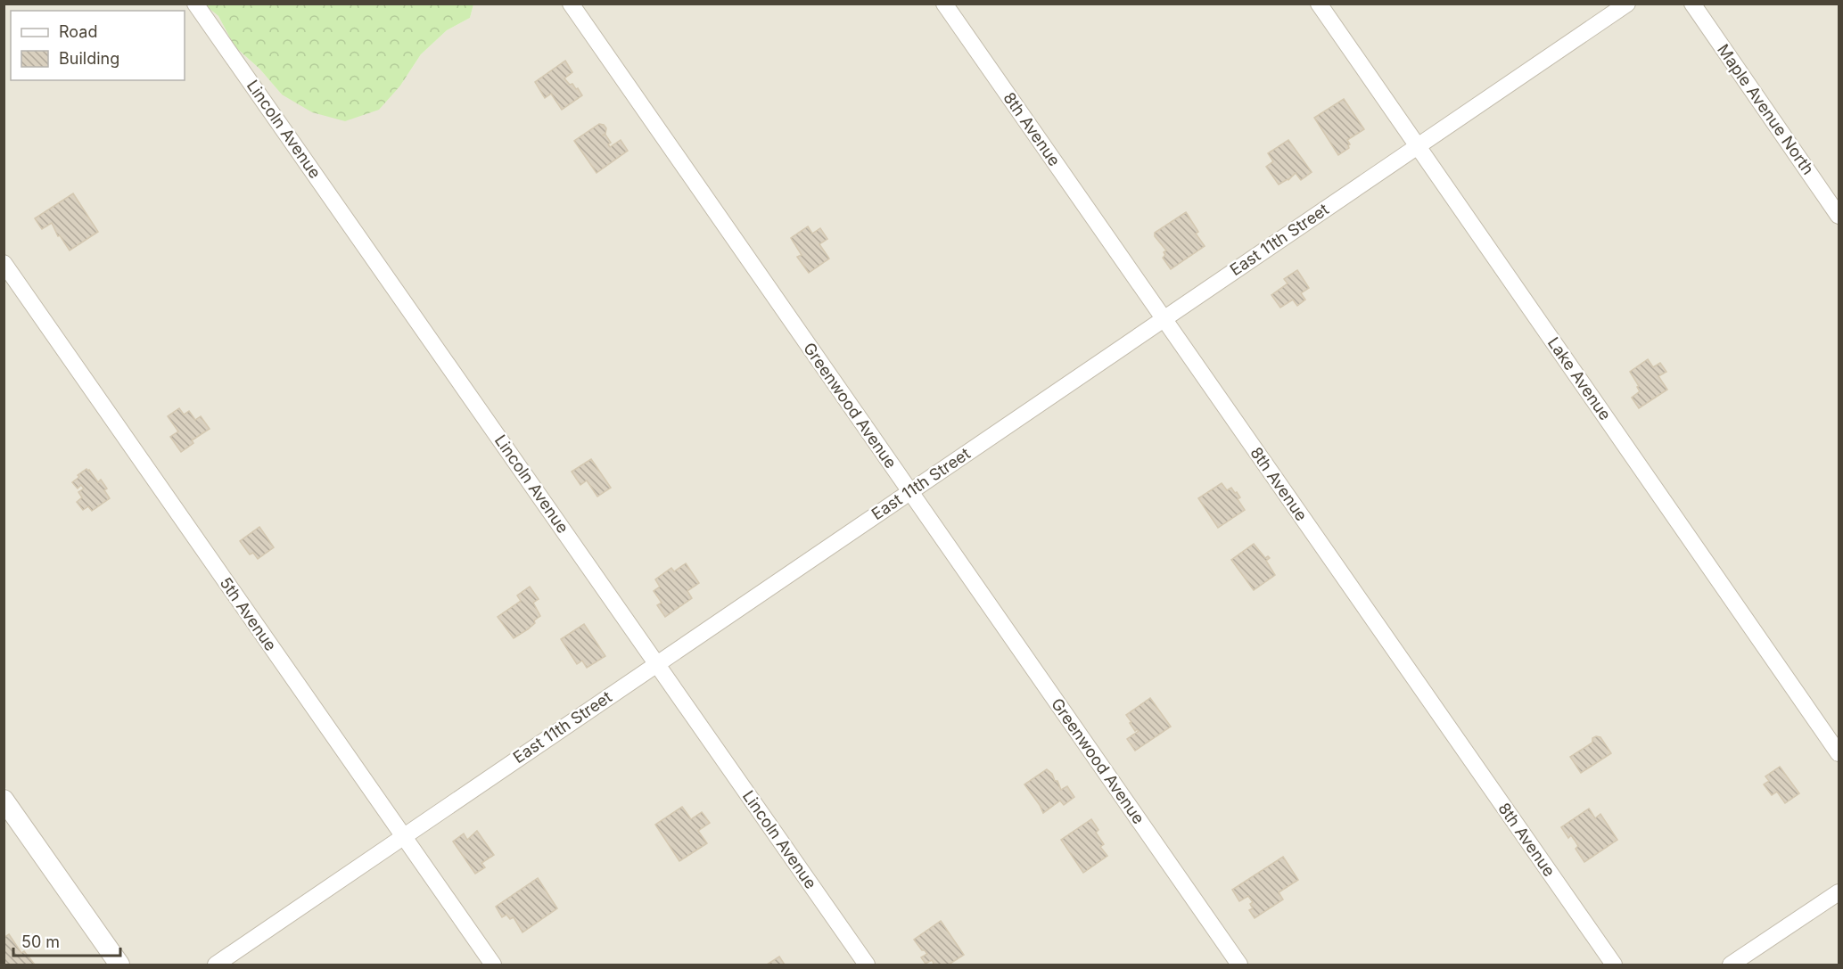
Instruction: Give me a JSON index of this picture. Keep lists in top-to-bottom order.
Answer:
{
  "streets": {
    "street": [
      "Maple Avenue North",
      "Lincoln Avenue",
      "8th Avenue",
      "East 11th Street",
      "Lake Avenue",
      "Greenwood Avenue",
      "5th Avenue"
    ]
  },
  "crossings": [
    ["Lincoln Avenue", "East 11th Street"],
    ["8th Avenue", "East 11th Street"],
    ["East 11th Street", "Lake Avenue"],
    ["East 11th Street", "Greenwood Avenue"],
    ["East 11th Street", "5th Avenue"]
  ],
  "legend": ["Road", "Building"],
  "scale_bar": "50 m"
}
